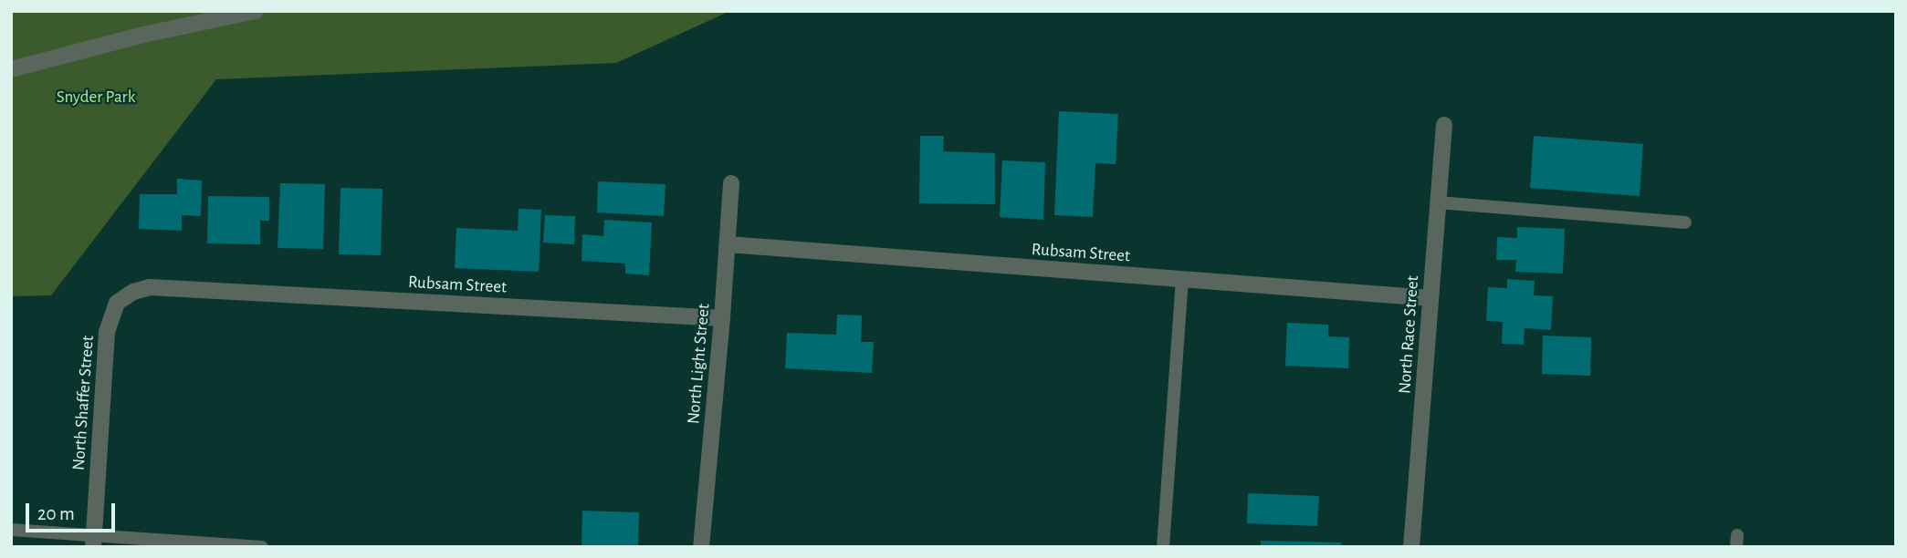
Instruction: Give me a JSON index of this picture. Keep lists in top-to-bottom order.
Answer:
{
  "streets": {
    "street": [
      "Rubsam Street",
      "North Race Street",
      "North Light Street",
      "North Shaffer Street"
    ]
  },
  "crossings": [
    ["Rubsam Street", "North Race Street"],
    ["Rubsam Street", "North Light Street"],
    ["Rubsam Street", "North Shaffer Street"]
  ],
  "parks": ["Snyder Park"],
  "scale_bar": "20 m"
}
